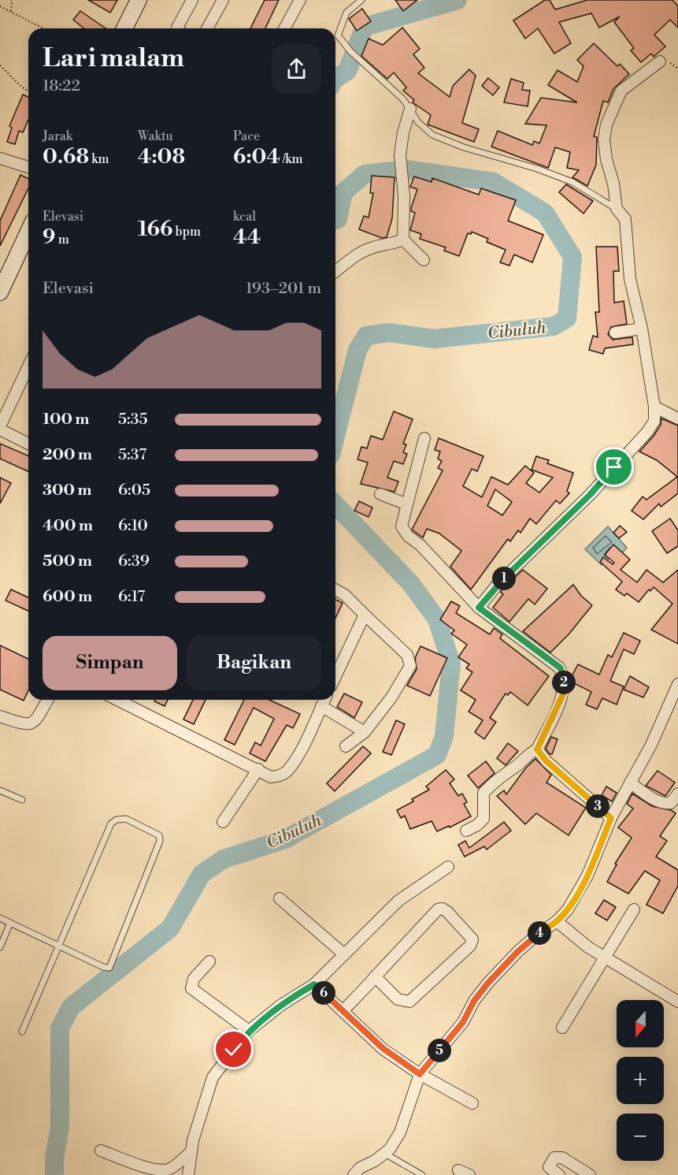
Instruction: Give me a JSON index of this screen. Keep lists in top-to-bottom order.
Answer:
{
  "water": ["Cibuluh"],
  "north": "bottom",
  "page": {
    "heading": ["Lari malam", "18:22"],
    "stats": [
      ["Jarak", "0.68 km"],
      ["Waktu", "4:08"],
      ["Pace", "6:04 /km"],
      ["Elevasi", "9 m"],
      ["166 bpm"],
      ["kcal", "44"]
    ],
    "chart": ["Elevasi", "193–201 m"],
    "list": [
      {
        "name": "100 m",
        "note": "5:35"
      },
      {
        "name": "200 m",
        "note": "5:37"
      },
      {
        "name": "300 m",
        "note": "6:05"
      },
      {
        "name": "400 m",
        "note": "6:10"
      },
      {
        "name": "500 m",
        "note": "6:39"
      },
      {
        "name": "600 m",
        "note": "6:17"
      }
    ],
    "pins": [
      "1",
      "2",
      "3",
      "4",
      "6",
      "5"
    ],
    "buttons": ["Simpan", "Bagikan"],
    "map_buttons": ["+", "−"]
  }
}
